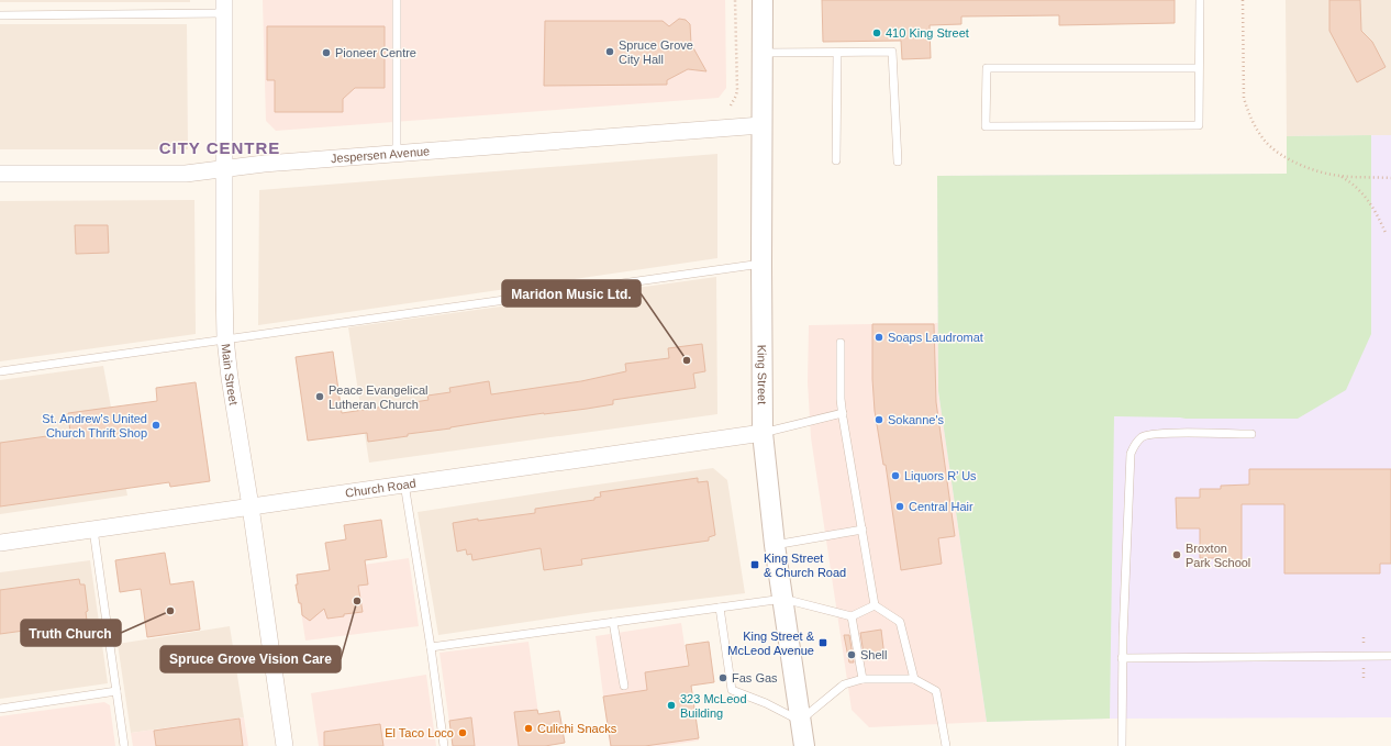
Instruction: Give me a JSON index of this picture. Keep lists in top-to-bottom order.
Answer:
{
  "streets": {
    "street": [
      "Jespersen Avenue",
      "Main Street",
      "King Street",
      "Church Road"
    ]
  },
  "crossings": [
    ["Jespersen Avenue", "Main Street"],
    ["Jespersen Avenue", "King Street"],
    ["Main Street", "Church Road"],
    ["King Street", "Church Road"]
  ],
  "districts": ["CITY CENTRE"],
  "places": {
    "other": [
      "410 King Street",
      "Spruce Grove City Hall",
      "Pioneer Centre",
      "Soaps Laudromat",
      "Maridon Music Ltd.",
      "Peace Evangelical Lutheran Church",
      "Sokanne's",
      "St. Andrew's United Church Thrift Shop",
      "Liquors R’ Us",
      "Central Hair",
      "Broxton Park School",
      "Spruce Grove Vision Care",
      "Truth Church",
      "Shell",
      "Fas Gas",
      "323 McLeod Building",
      "Culichi Snacks",
      "El Taco Loco"
    ],
    "transit": ["King Street & Church Road", "King Street & McLeod Avenue"]
  }
}
